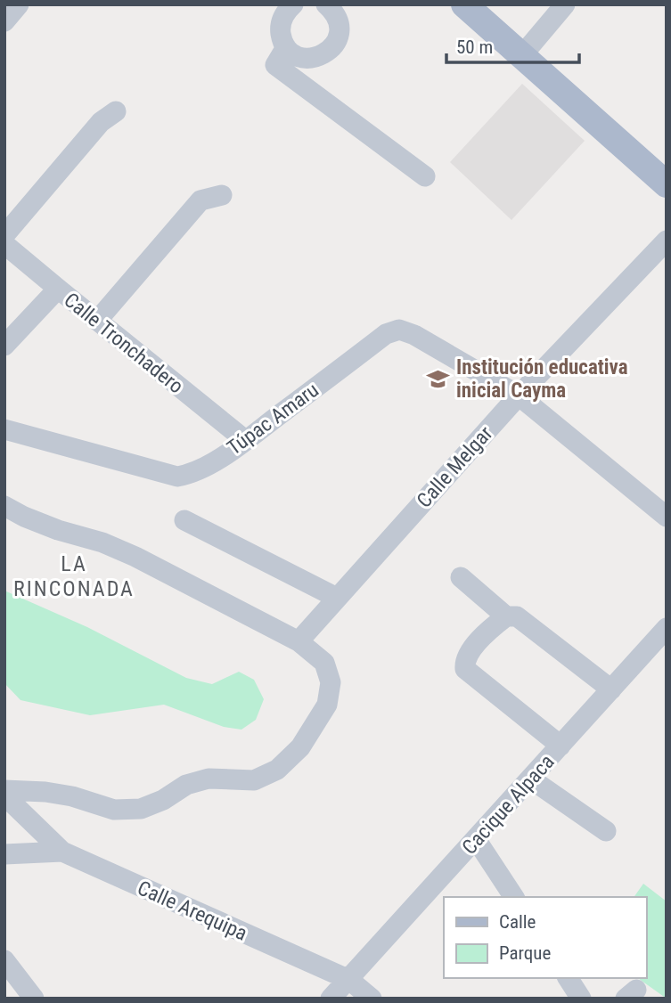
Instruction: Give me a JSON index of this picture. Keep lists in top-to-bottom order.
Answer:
{
  "streets": {
    "street": [
      "Calle Tronchadero",
      "Túpac Amaru",
      "Calle Melgar",
      "Cacique Alpaca",
      "Calle Arequipa"
    ]
  },
  "crossings": [
    ["Calle Tronchadero", "Túpac Amaru"],
    ["Túpac Amaru", "Calle Melgar"],
    ["Cacique Alpaca", "Calle Arequipa"]
  ],
  "districts": ["LA RINCONADA"],
  "places": {
    "school or university": ["Institución educativa inicial Cayma"]
  },
  "legend": ["Calle", "Parque"],
  "scale_bar": "50 m"
}
